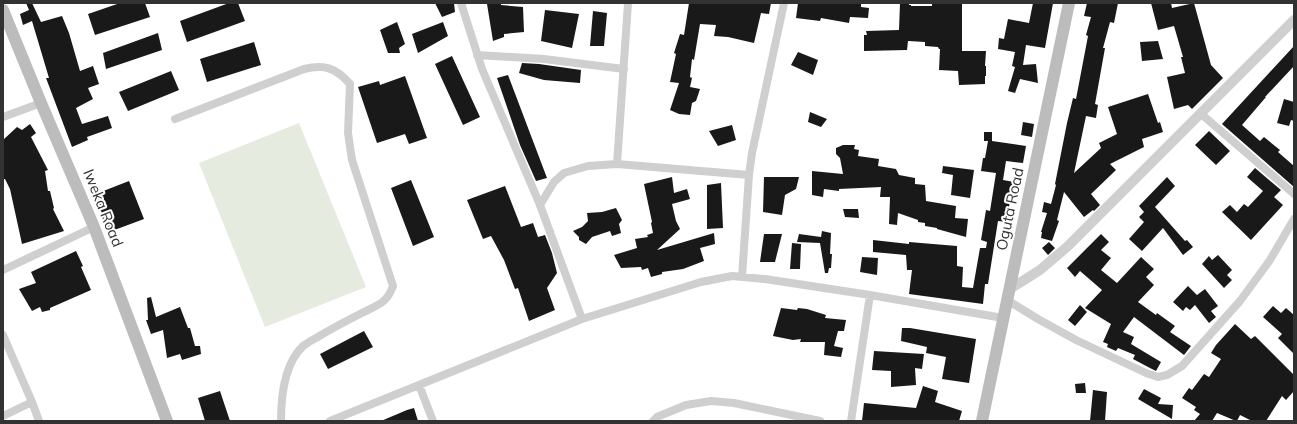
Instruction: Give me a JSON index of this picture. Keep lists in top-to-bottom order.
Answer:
{
  "streets": {
    "main road": ["Iweka Road", "Oguta Road"]
  }
}
